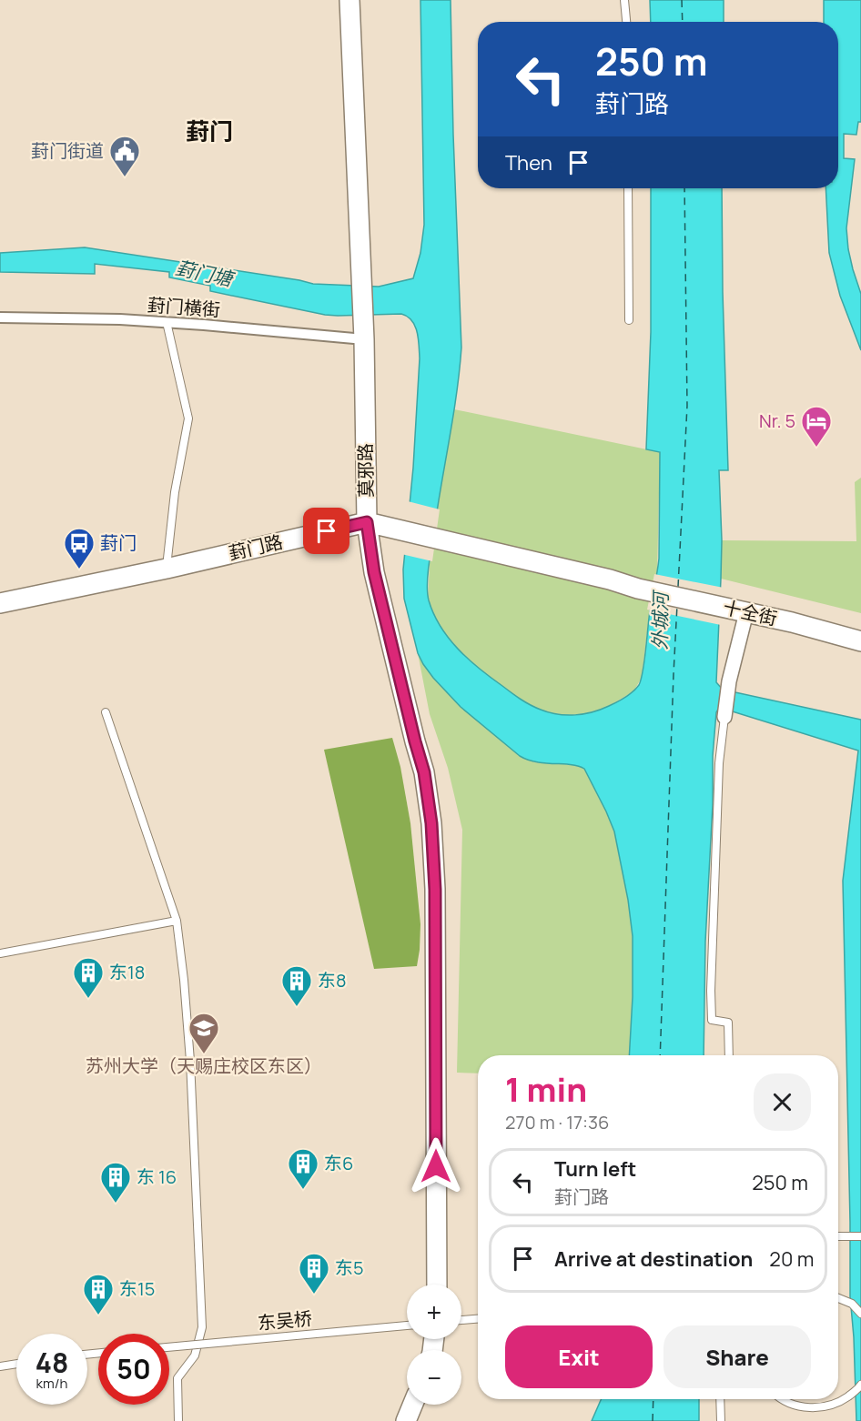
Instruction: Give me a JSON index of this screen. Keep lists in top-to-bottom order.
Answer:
{
  "streets": {
    "main road": ["莫邪路", "葑门路", "十全街"],
    "street": ["葑门横街"],
    "lane": ["东吴桥"]
  },
  "crossings": [
    ["葑门横街", "莫邪路"],
    ["莫邪路", "葑门路"],
    ["葑门路", "十全街"]
  ],
  "districts": ["葑门"],
  "water": ["葑门塘", "外城河"],
  "places": {
    "public building": ["葑门街道"],
    "hotel": ["Nr. 5"],
    "bus stop": ["葑门"],
    "building": [
      "东18",
      "东8",
      "东6",
      "东 16",
      "东5",
      "东15"
    ],
    "school or university": ["苏州大学（天赐庄校区东区）"]
  },
  "page": {
    "turn": ["250 m", "葑门路"],
    "then": "Then",
    "heading": ["1 min", "270 m · 17:36"],
    "list": [
      {
        "name": "Turn left",
        "note": "葑门路",
        "value": "250 m"
      },
      {
        "name": "Arrive at destination",
        "value": "20 m"
      }
    ],
    "map_buttons": ["+", "−"],
    "buttons": ["Exit", "Share"],
    "speed": "48 km/h",
    "limit": "50"
  }
}
